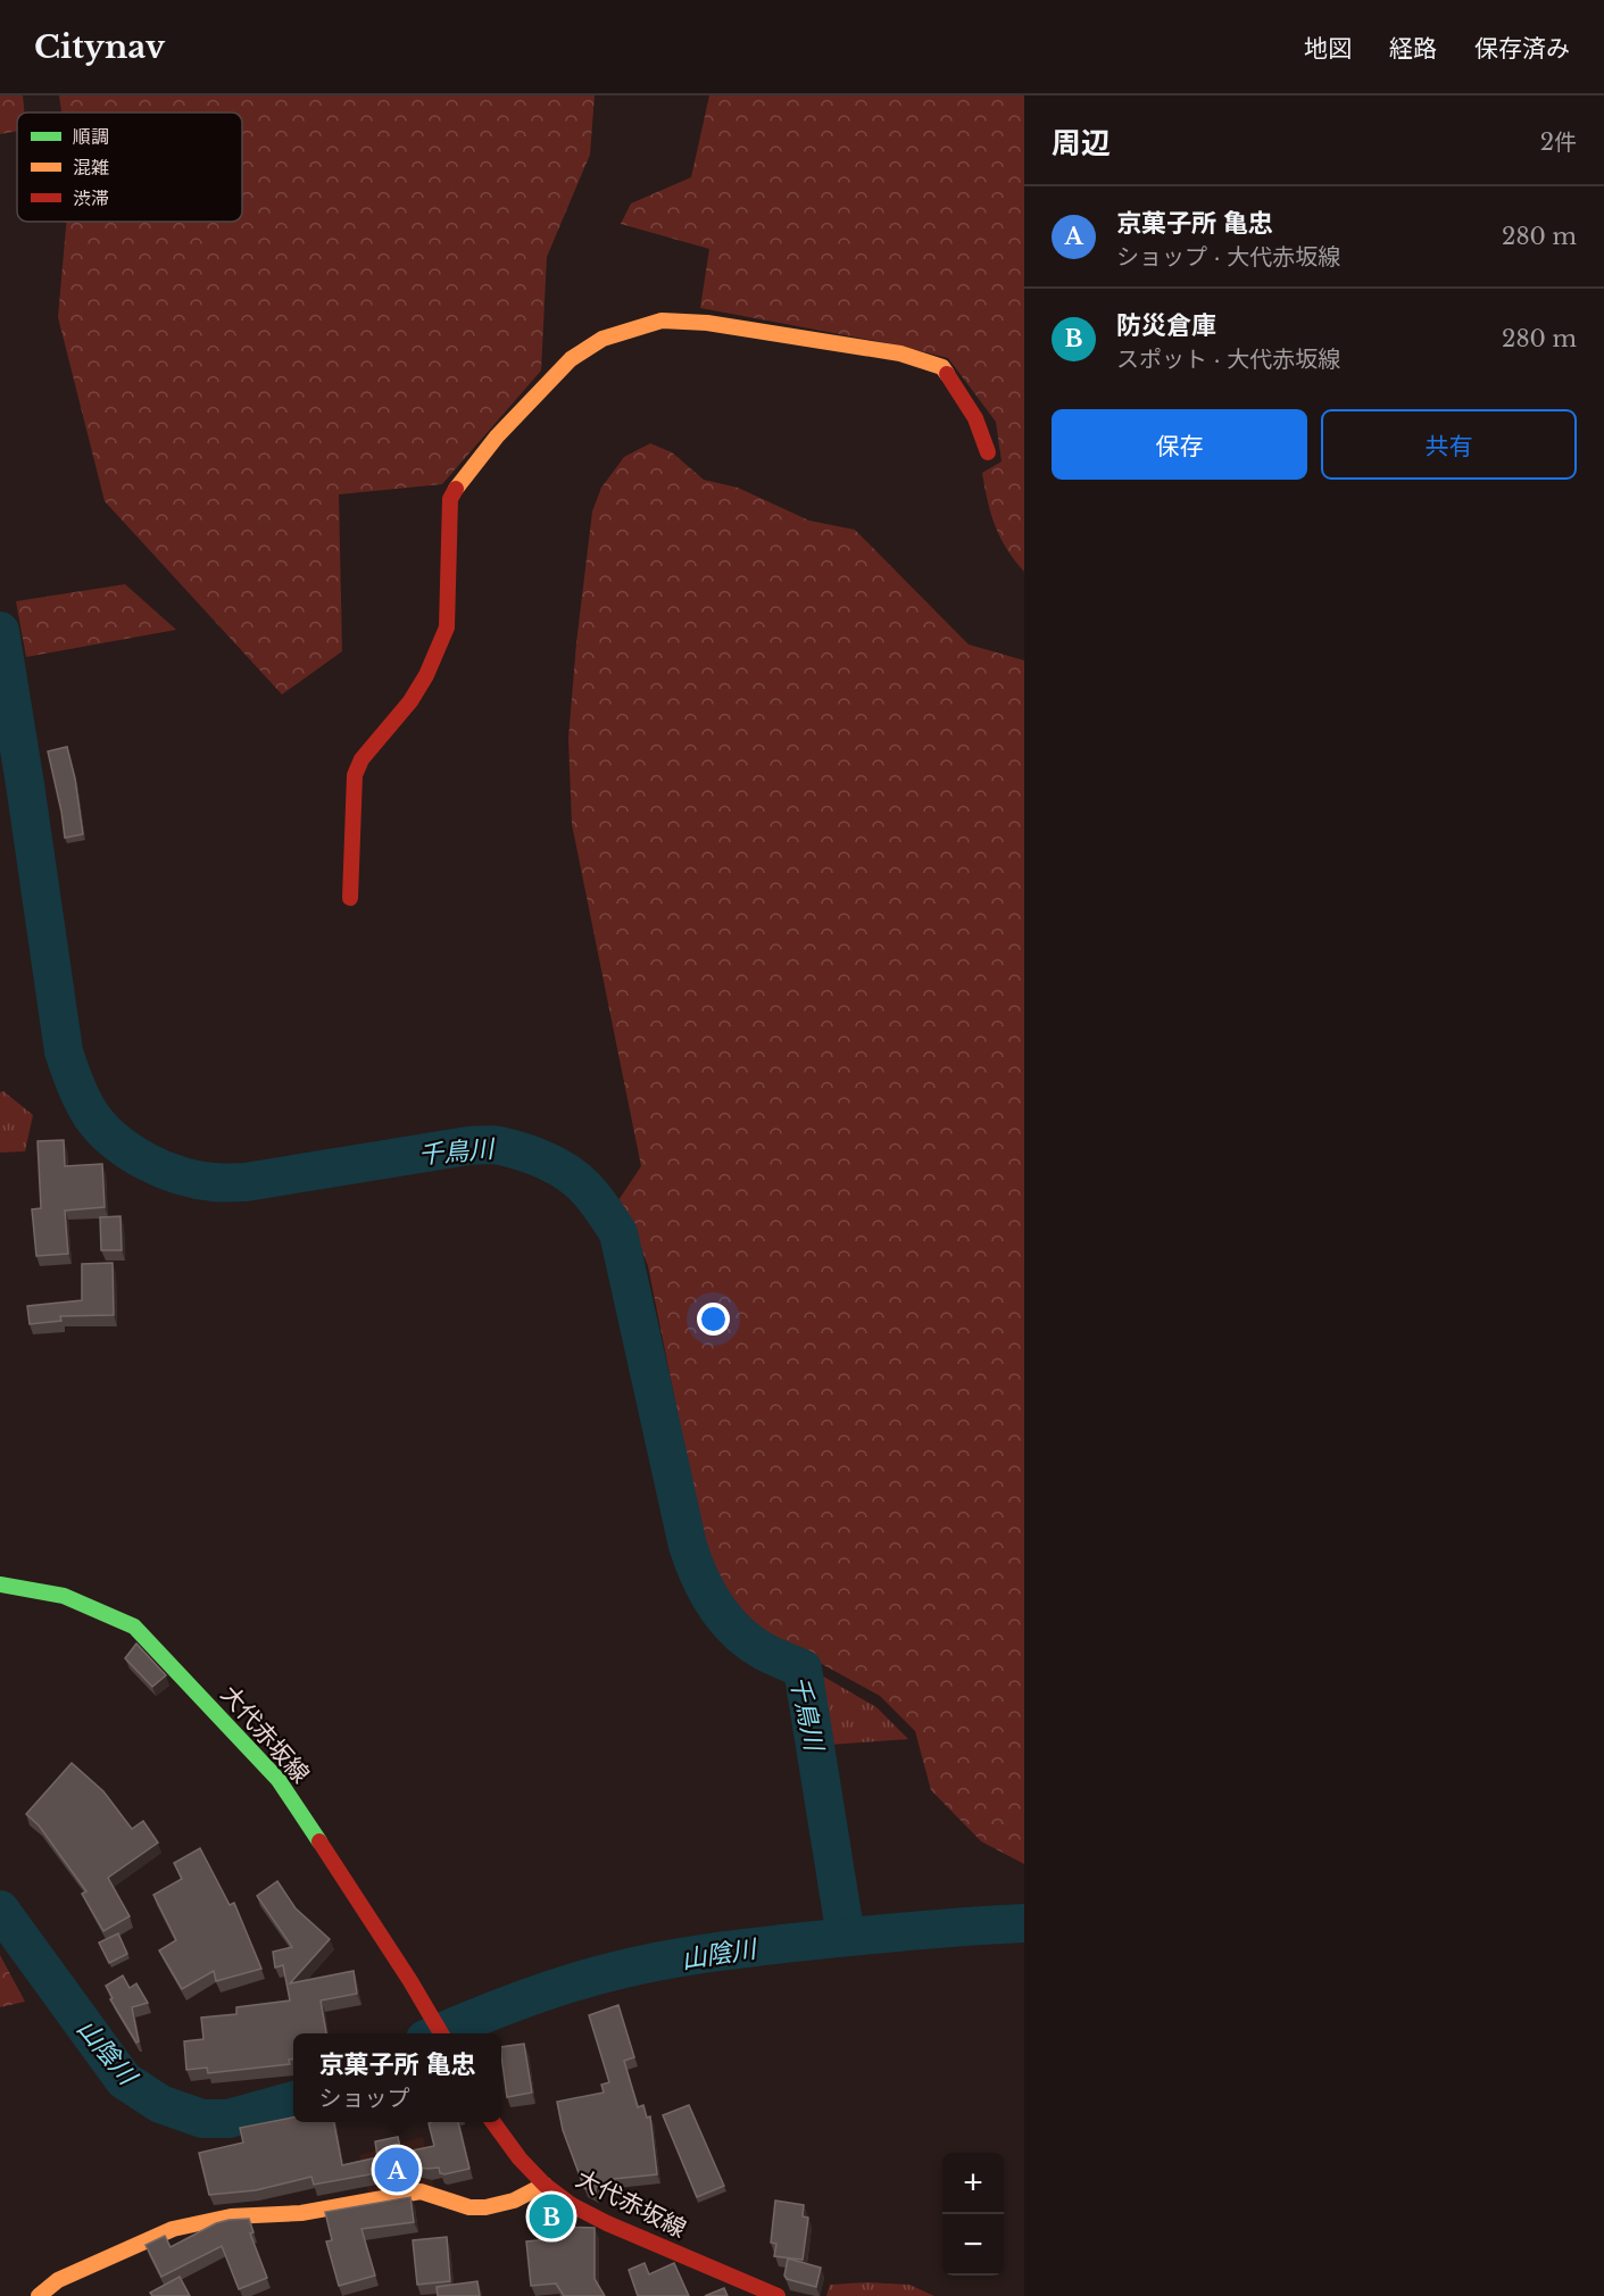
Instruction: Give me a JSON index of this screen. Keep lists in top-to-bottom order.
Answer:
{
  "streets": {
    "street": ["大代赤坂線"]
  },
  "water": ["千鳥川", "山陰川"],
  "legend": ["順調", "混雑", "渋滞"],
  "page": {
    "header": "Citynav",
    "nav": ["地図", "経路", "保存済み"],
    "heading": ["周辺", "2件"],
    "list": [
      {
        "mark": "A",
        "name": "京菓子所 亀忠",
        "note": "ショップ · 大代赤坂線",
        "value": "280 m"
      },
      {
        "mark": "B",
        "name": "防災倉庫",
        "note": "スポット · 大代赤坂線",
        "value": "280 m"
      }
    ],
    "buttons": ["保存", "共有"],
    "popup": ["京菓子所 亀忠", "ショップ"],
    "pins": ["A", "B"],
    "map_buttons": ["+", "−"]
  }
}
